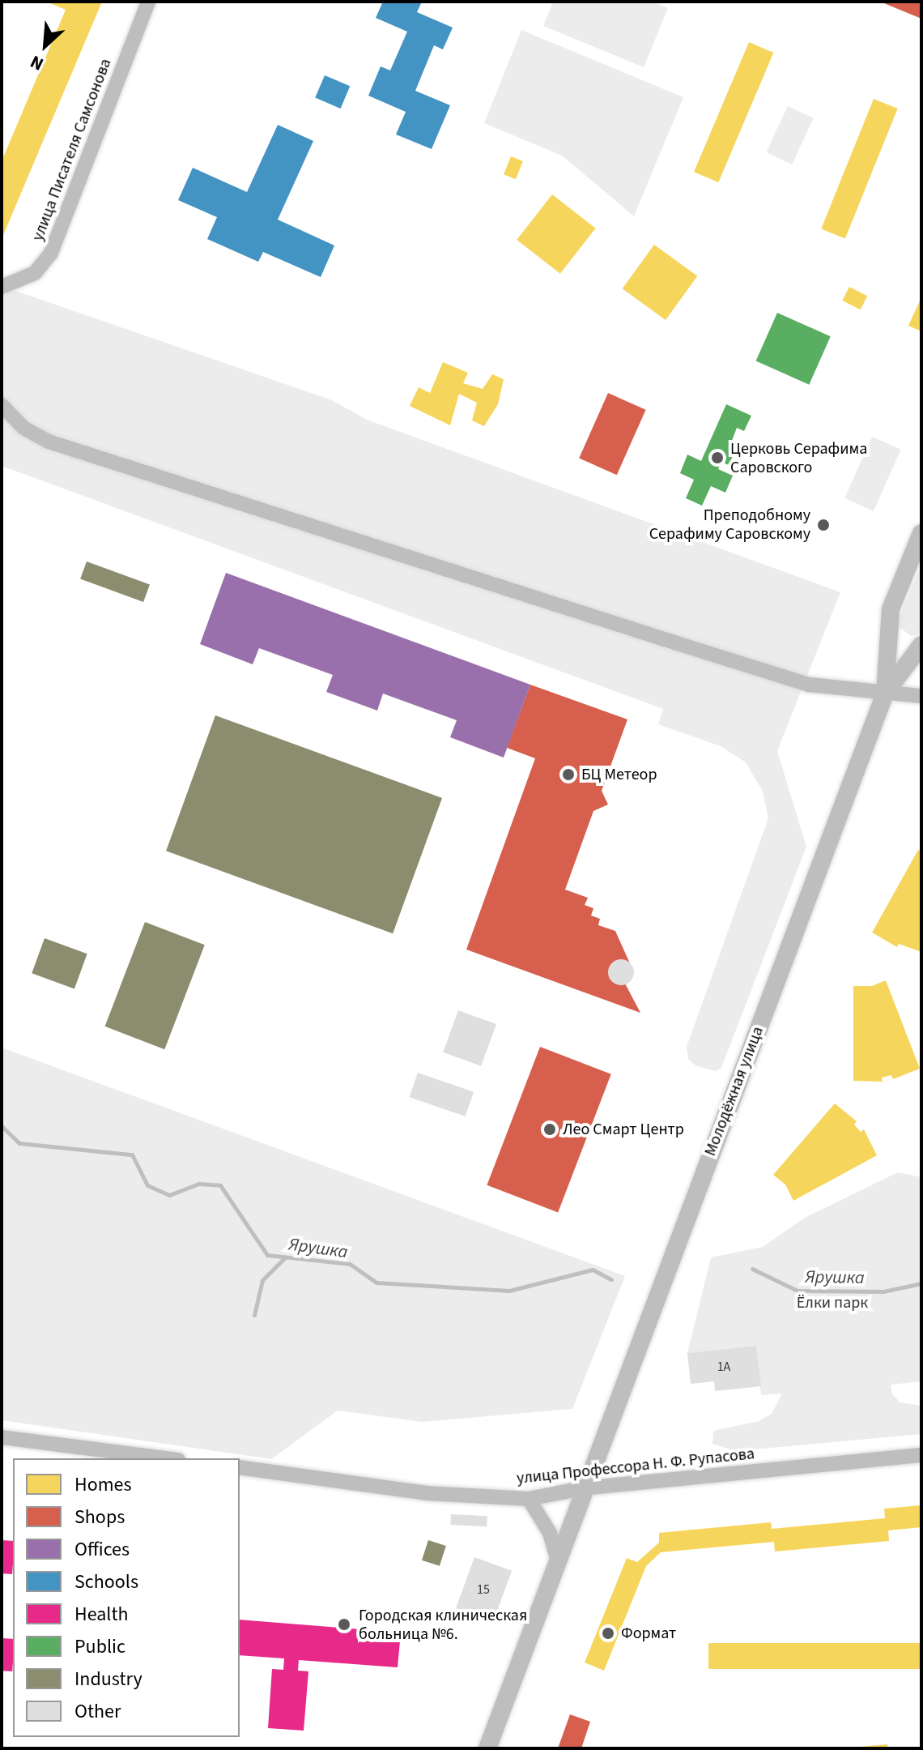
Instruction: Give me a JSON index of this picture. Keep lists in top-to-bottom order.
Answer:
{
  "streets": {
    "main road": ["Молодёжная улица"],
    "street": ["улица Писателя Самсонова", "улица Профессора Н. Ф. Рупасова"]
  },
  "crossings": [
    ["Молодёжная улица", "улица Профессора Н. Ф. Рупасова"]
  ],
  "water": ["Ярушка"],
  "parks": ["Ёлки парк"],
  "places": [
    "Церковь Серафима Саровского",
    "Преподобному Серафиму Саровскому",
    "БЦ Метеор",
    "Лео Смарт Центр",
    "Городская клиническая больница №6.",
    "Формат"
  ],
  "house_numbers": ["1А", "15"],
  "legend": [
    "Homes",
    "Shops",
    "Offices",
    "Schools",
    "Health",
    "Public",
    "Industry",
    "Other"
  ],
  "north": "bottom left"
}
